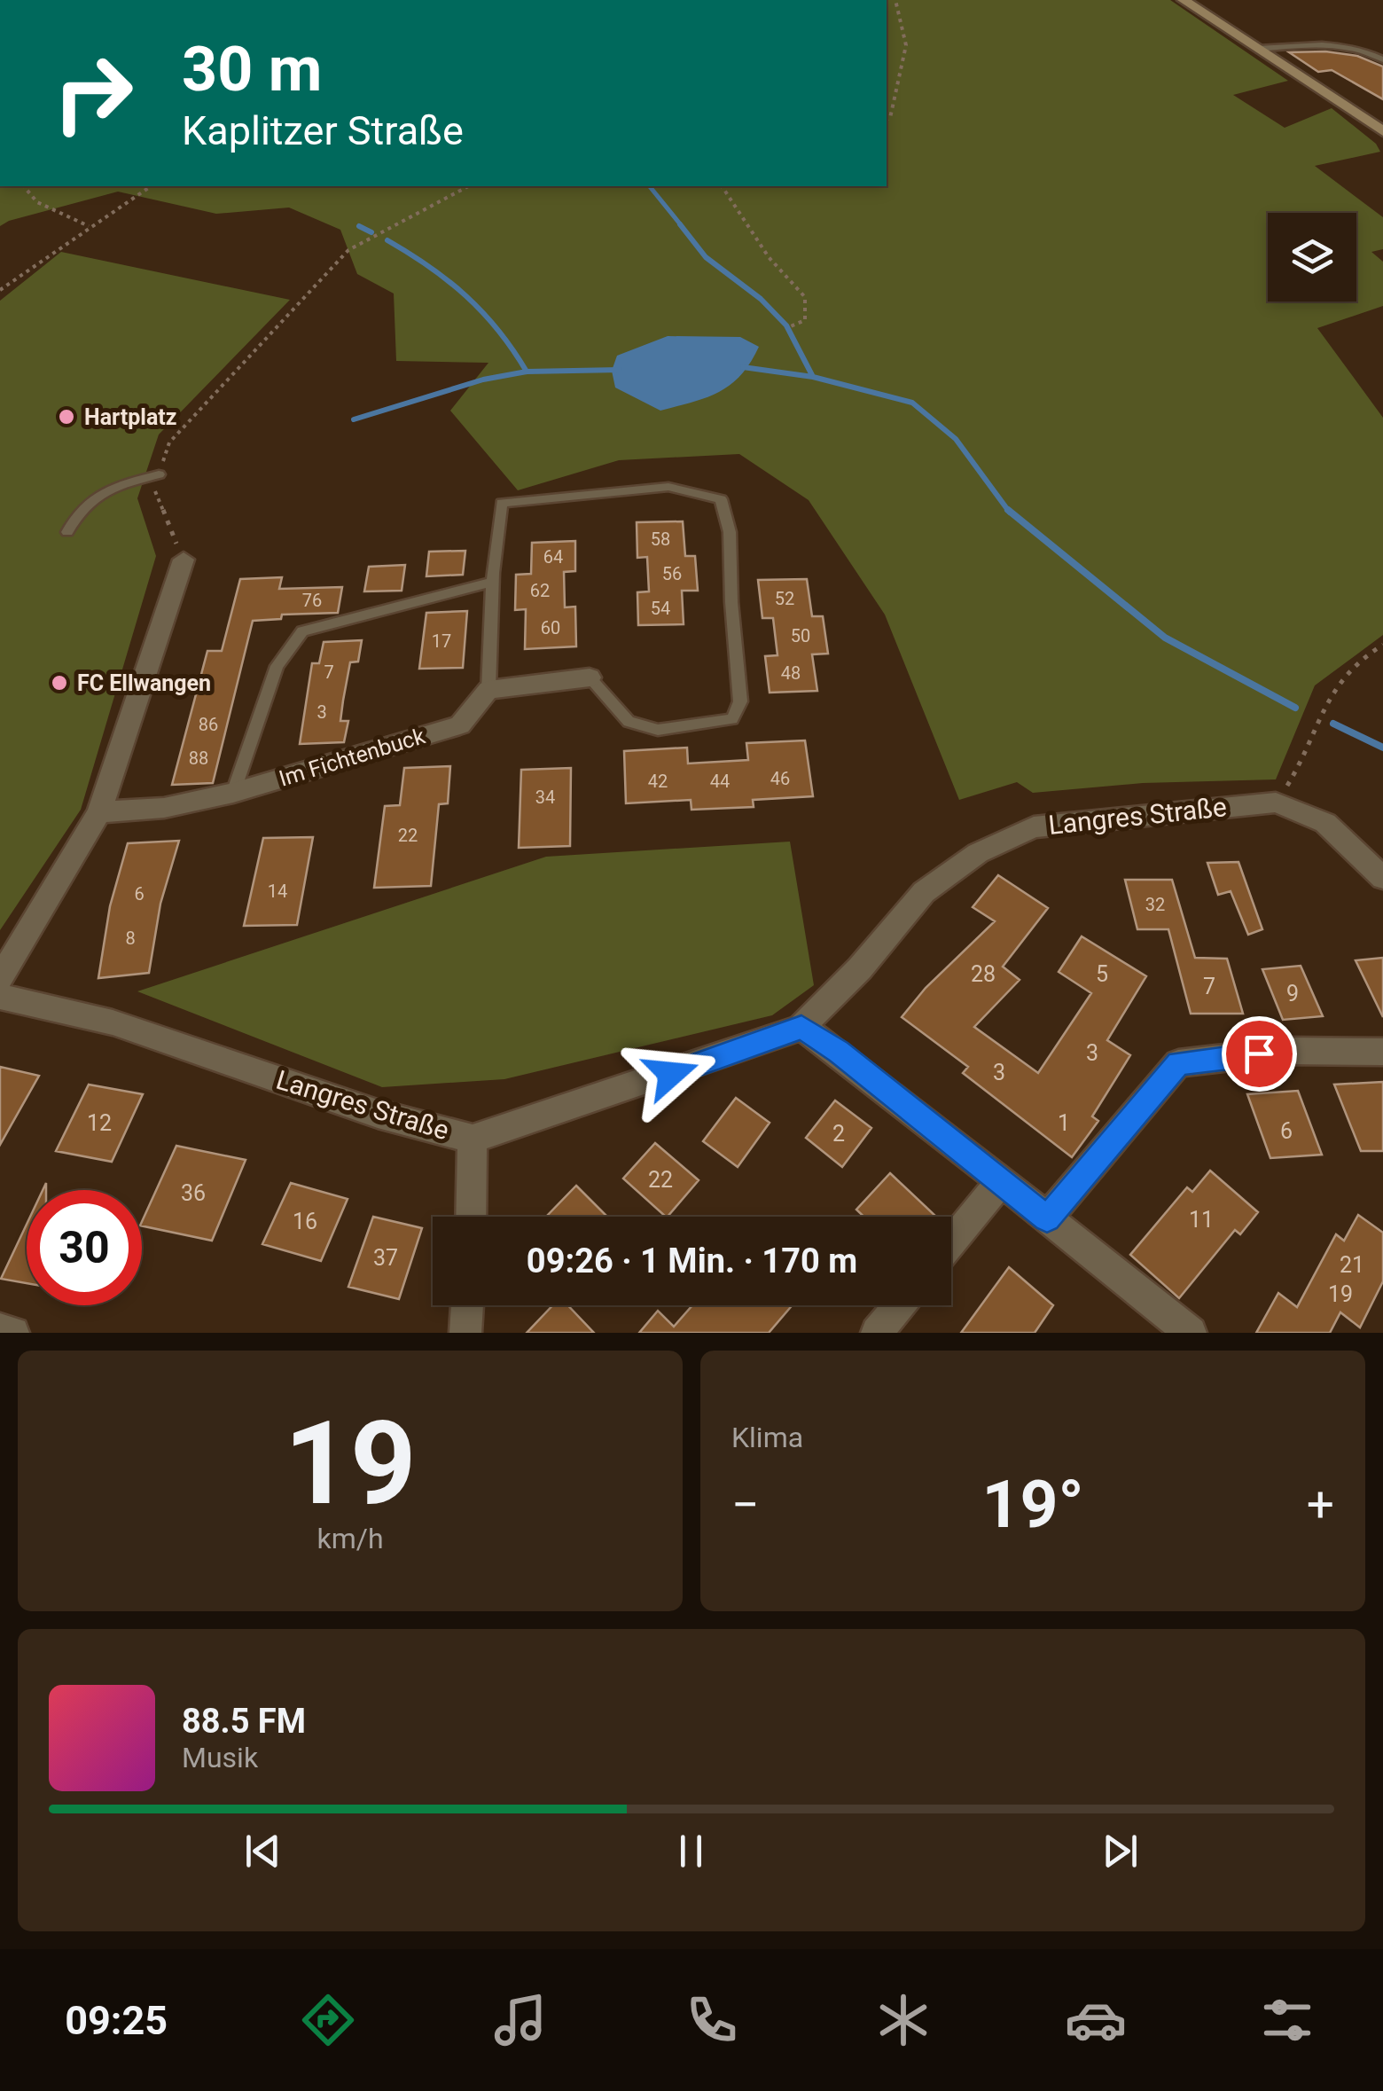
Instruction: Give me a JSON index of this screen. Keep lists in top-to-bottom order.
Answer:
{
  "streets": {
    "street": ["Im Fichtenbuck", "Langres Straße"]
  },
  "places": ["Hartplatz", "FC Ellwangen"],
  "house_numbers": [
    "58",
    "64",
    "56",
    "62",
    "52",
    "76",
    "54",
    "60",
    "50",
    "17",
    "7",
    "48",
    "3",
    "86",
    "88",
    "46",
    "42",
    "44",
    "34",
    "22",
    "14",
    "6",
    "32",
    "8",
    "28",
    "5",
    "7",
    "9",
    "3",
    "3",
    "12",
    "1",
    "6",
    "2",
    "22",
    "36",
    "11",
    "16",
    "37",
    "21",
    "19"
  ],
  "page": {
    "turn": ["30 m", "Kaplitzer Straße"],
    "limit": "30",
    "trip": "09:26 · 1 Min. · 170 m",
    "tile": [
      ["19", "km/h"],
      "Klima"
    ],
    "heat": ["−", "19°", "+"],
    "song": ["88.5 FM", "Musik"],
    "tabs": "09:25"
  }
}
